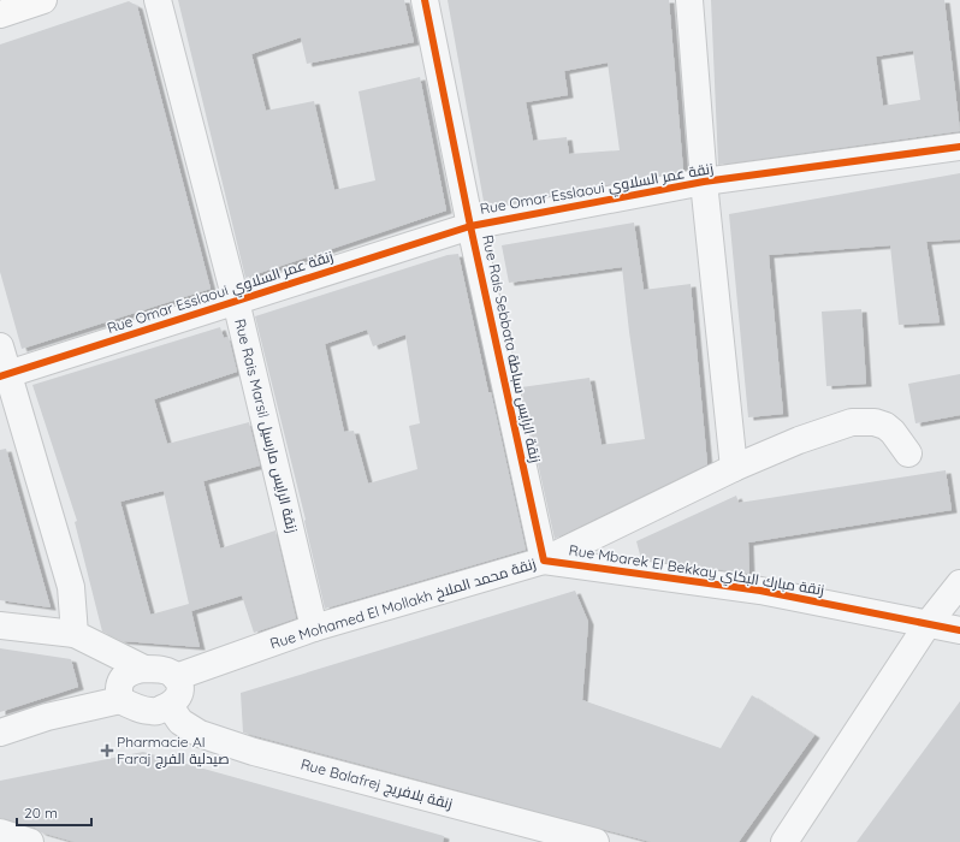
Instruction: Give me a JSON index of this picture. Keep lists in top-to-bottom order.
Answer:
{
  "streets": {
    "street": [
      "Rue Omar Esslaoui زنقة عمر السلاوي",
      "Rue Rais Sebbata زنقة الرايس سباطة",
      "Rue Rais Marsil زنقة الرايس مارسيل",
      "Rue Mbarek El Bekkay زنقة مبارك البكاي",
      "Rue Mohamed El Mollakh زنقة محمد الملاخ",
      "Rue Balafrej زنقة بلافريج"
    ]
  },
  "crossings": [
    ["Rue Omar Esslaoui زنقة عمر السلاوي", "Rue Rais Sebbata زنقة الرايس سباطة"],
    ["Rue Omar Esslaoui زنقة عمر السلاوي", "Rue Rais Marsil زنقة الرايس مارسيل"],
    ["Rue Rais Sebbata زنقة الرايس سباطة", "Rue Mbarek El Bekkay زنقة مبارك البكاي"],
    ["Rue Rais Sebbata زنقة الرايس سباطة", "Rue Mohamed El Mollakh زنقة محمد الملاخ"],
    ["Rue Rais Marsil زنقة الرايس مارسيل", "Rue Mohamed El Mollakh زنقة محمد الملاخ"],
    ["Rue Mbarek El Bekkay زنقة مبارك البكاي", "Rue Mohamed El Mollakh زنقة محمد الملاخ"],
    ["Rue Mohamed El Mollakh زنقة محمد الملاخ", "Rue Balafrej زنقة بلافريج"]
  ],
  "places": {
    "health": ["Pharmacie Al Faraj صيدلية الفرج"]
  },
  "scale_bar": "20 m"
}
